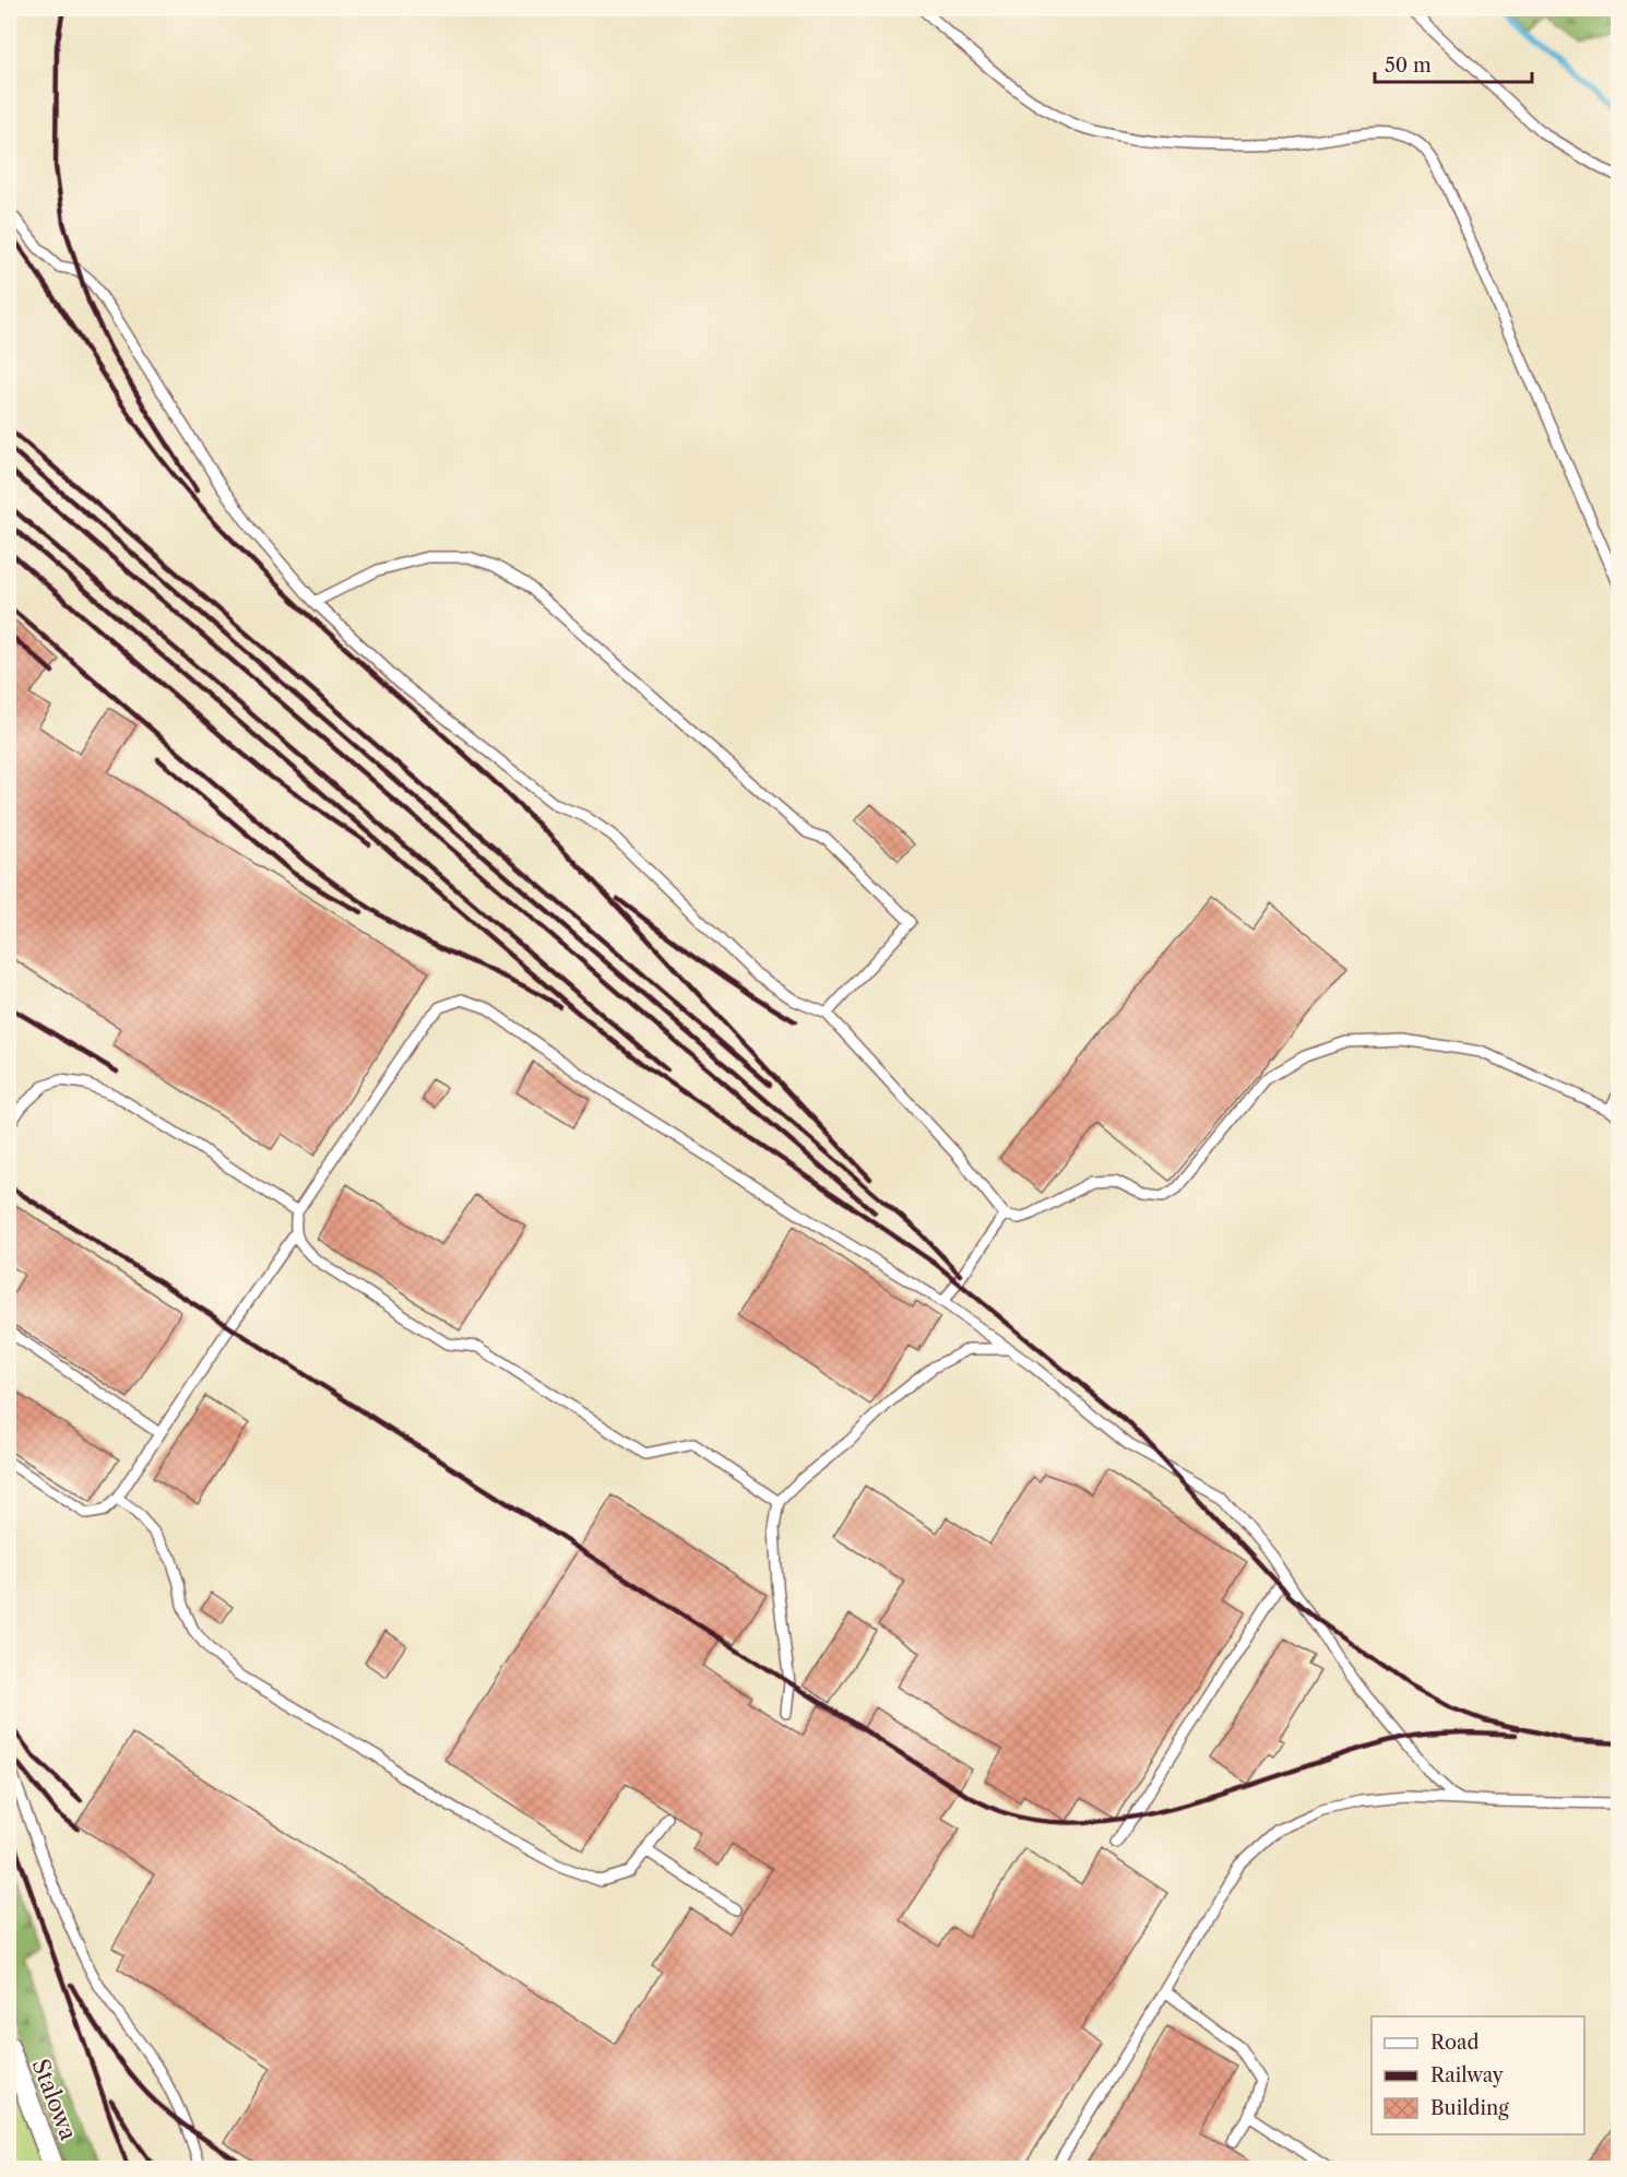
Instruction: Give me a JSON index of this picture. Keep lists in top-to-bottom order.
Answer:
{
  "streets": {
    "street": ["Stalowa"]
  },
  "legend": ["Road", "Railway", "Building"],
  "scale_bar": "50 m"
}
